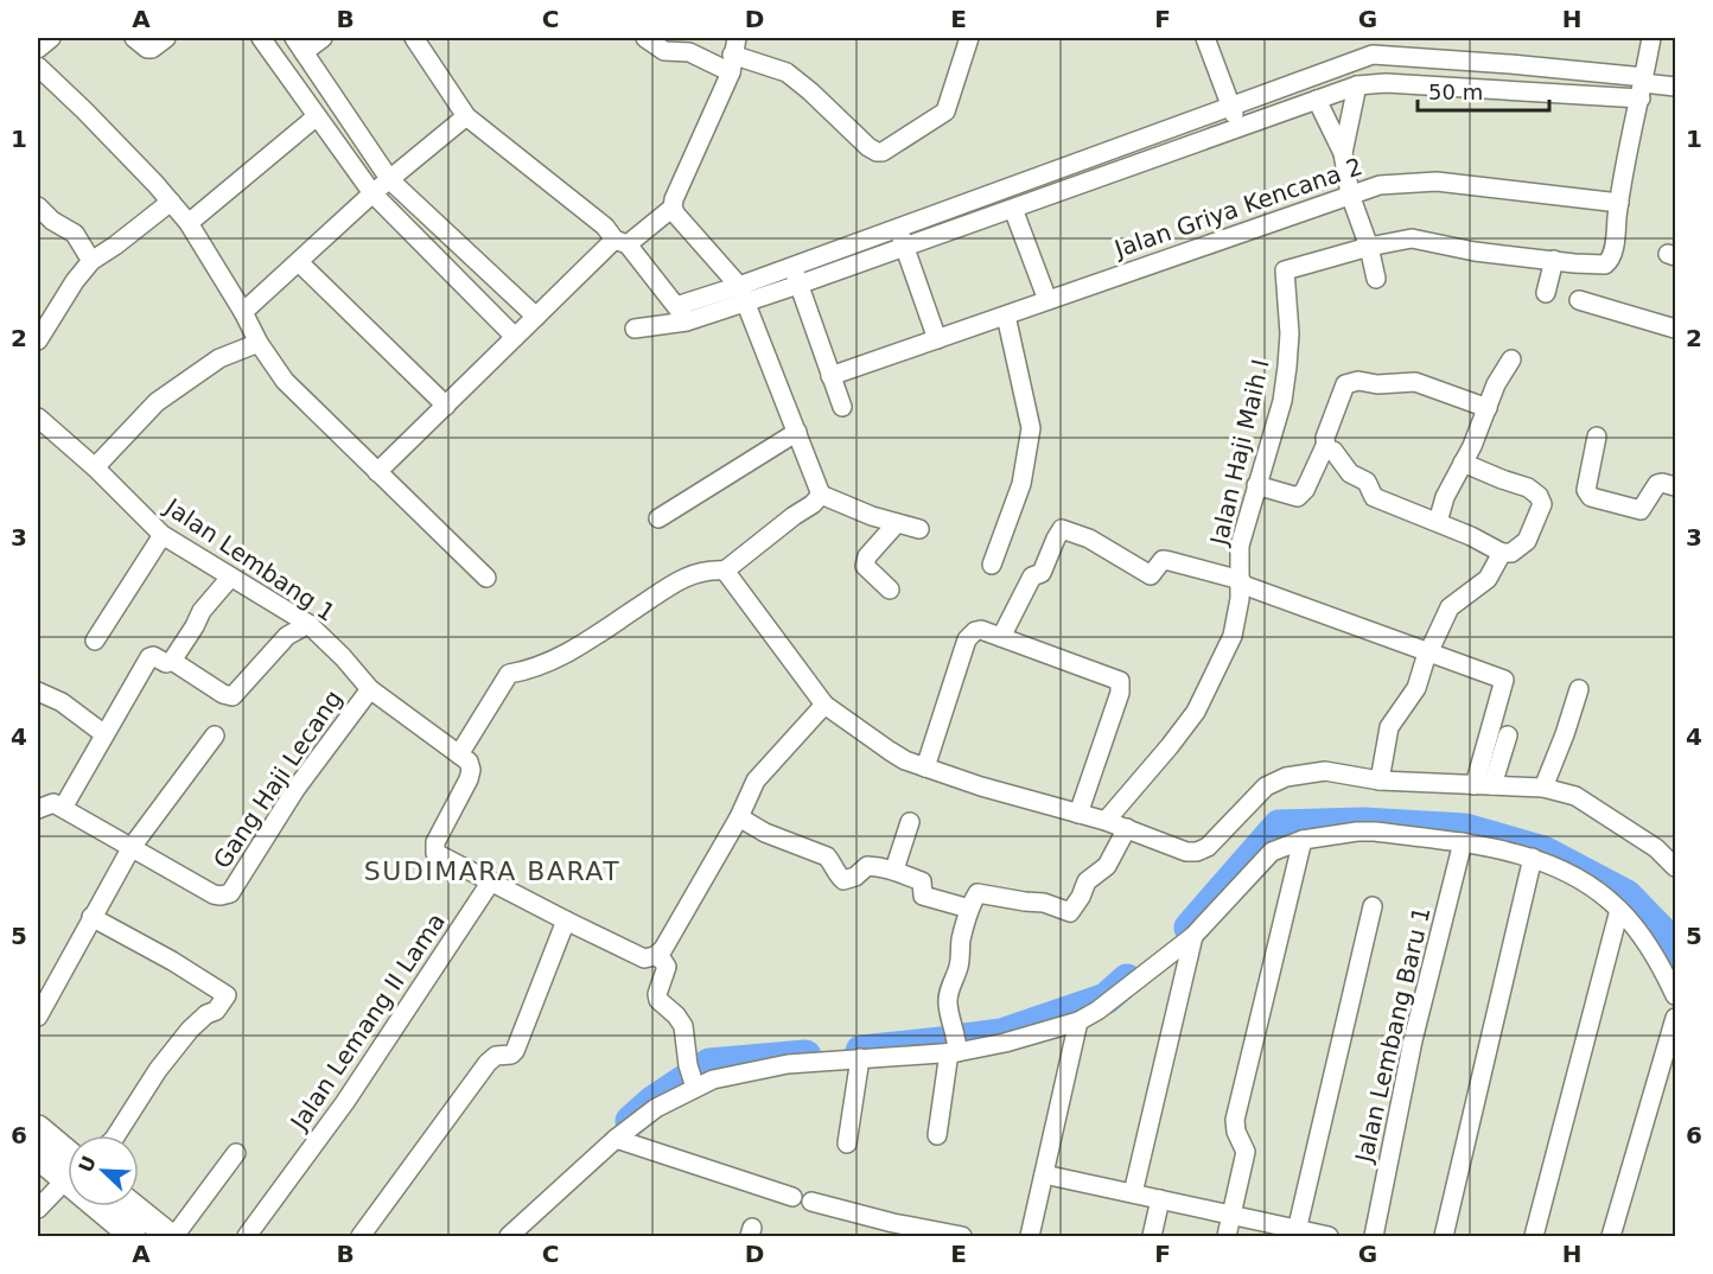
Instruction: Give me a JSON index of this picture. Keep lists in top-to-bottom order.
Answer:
{
  "streets": {
    "street": [
      "Jalan Griya Kencana 2",
      "Jalan Haji Maih I",
      "Jalan Lembang 1",
      "Gang Haji Lecang",
      "Jalan Lemang II Lama",
      "Jalan Lembang Baru 1"
    ]
  },
  "crossings": [
    ["Jalan Lembang 1", "Gang Haji Lecang"]
  ],
  "districts": ["SUDIMARA BARAT"],
  "scale_bar": "50 m",
  "north": "top left",
  "grid": {
    "columns": [
      "A",
      "B",
      "C",
      "D",
      "E",
      "F",
      "G",
      "H"
    ],
    "rows": [
      "1",
      "2",
      "3",
      "4",
      "5",
      "6"
    ]
  }
}
